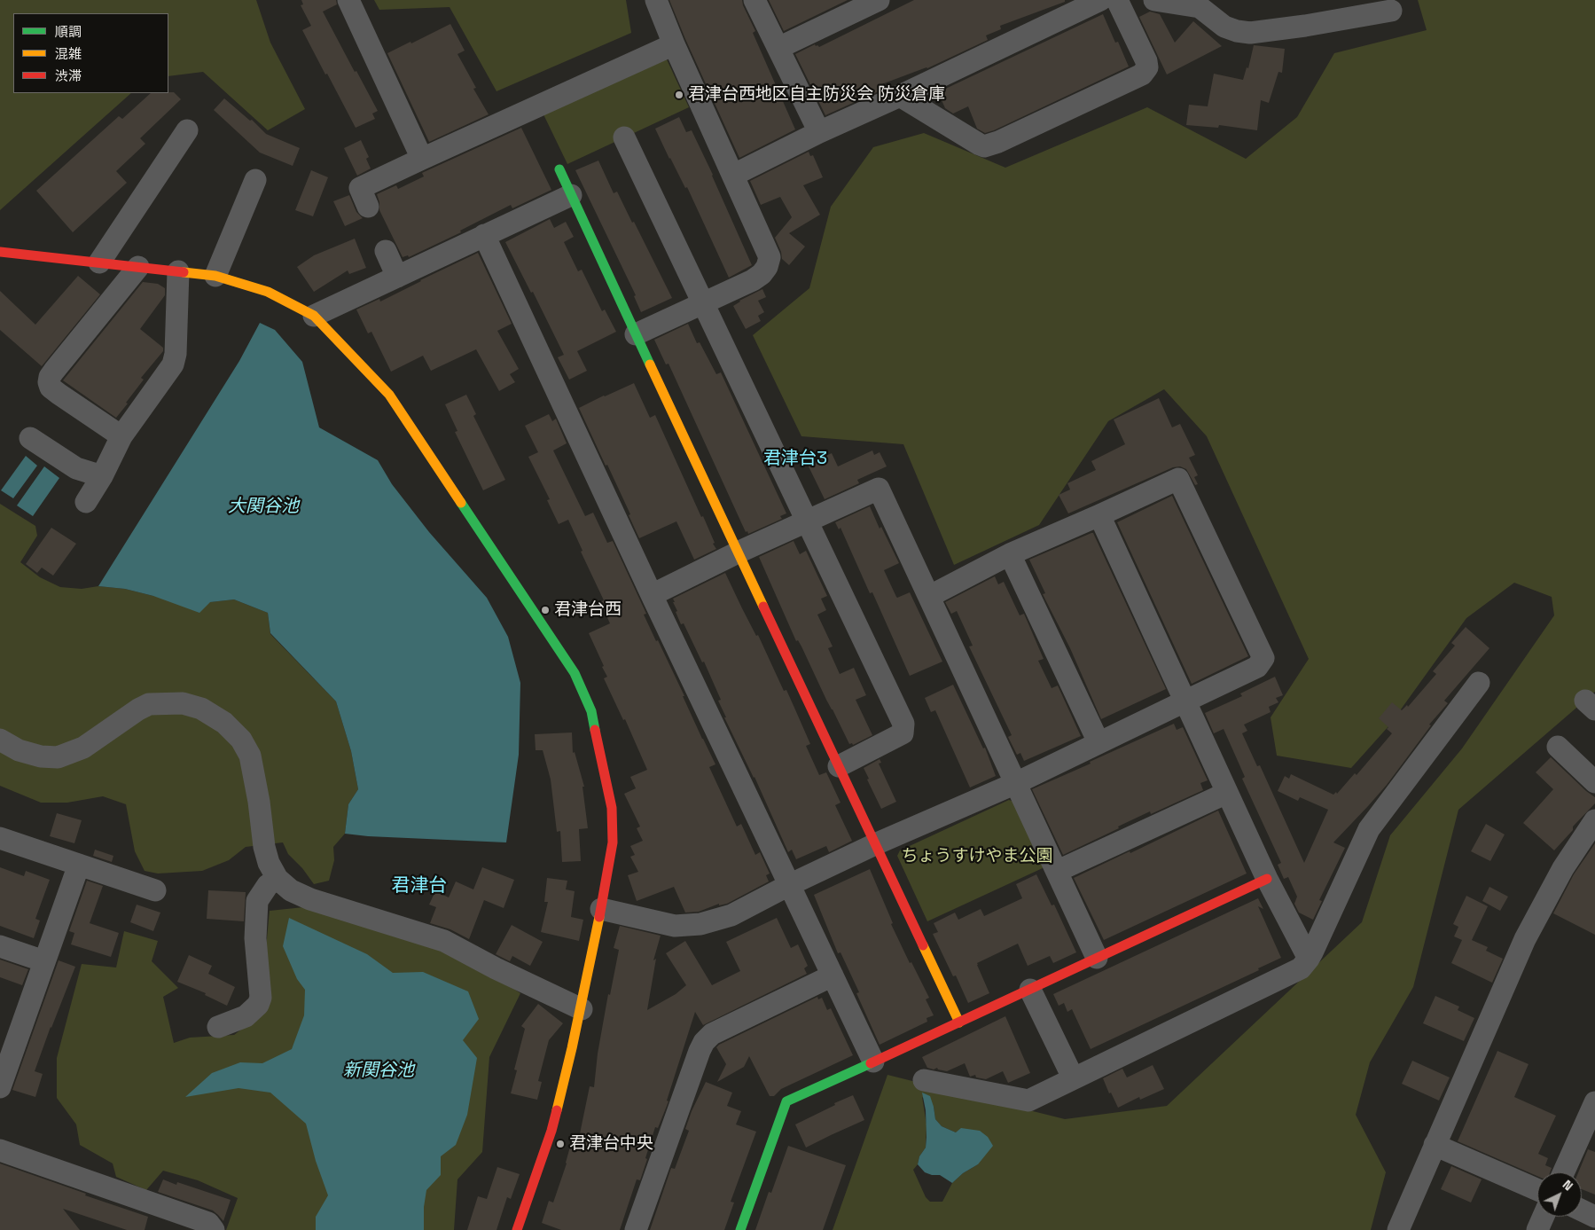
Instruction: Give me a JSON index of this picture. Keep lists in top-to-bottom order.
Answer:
{
  "districts": ["君津台3", "君津台"],
  "water": ["大関谷池", "新関谷池"],
  "parks": ["ちょうすけやま公園"],
  "places": ["君津台西地区自主防災会 防災倉庫", "君津台西", "君津台中央"],
  "legend": ["順調", "混雑", "渋滞"],
  "north": "top right"
}
